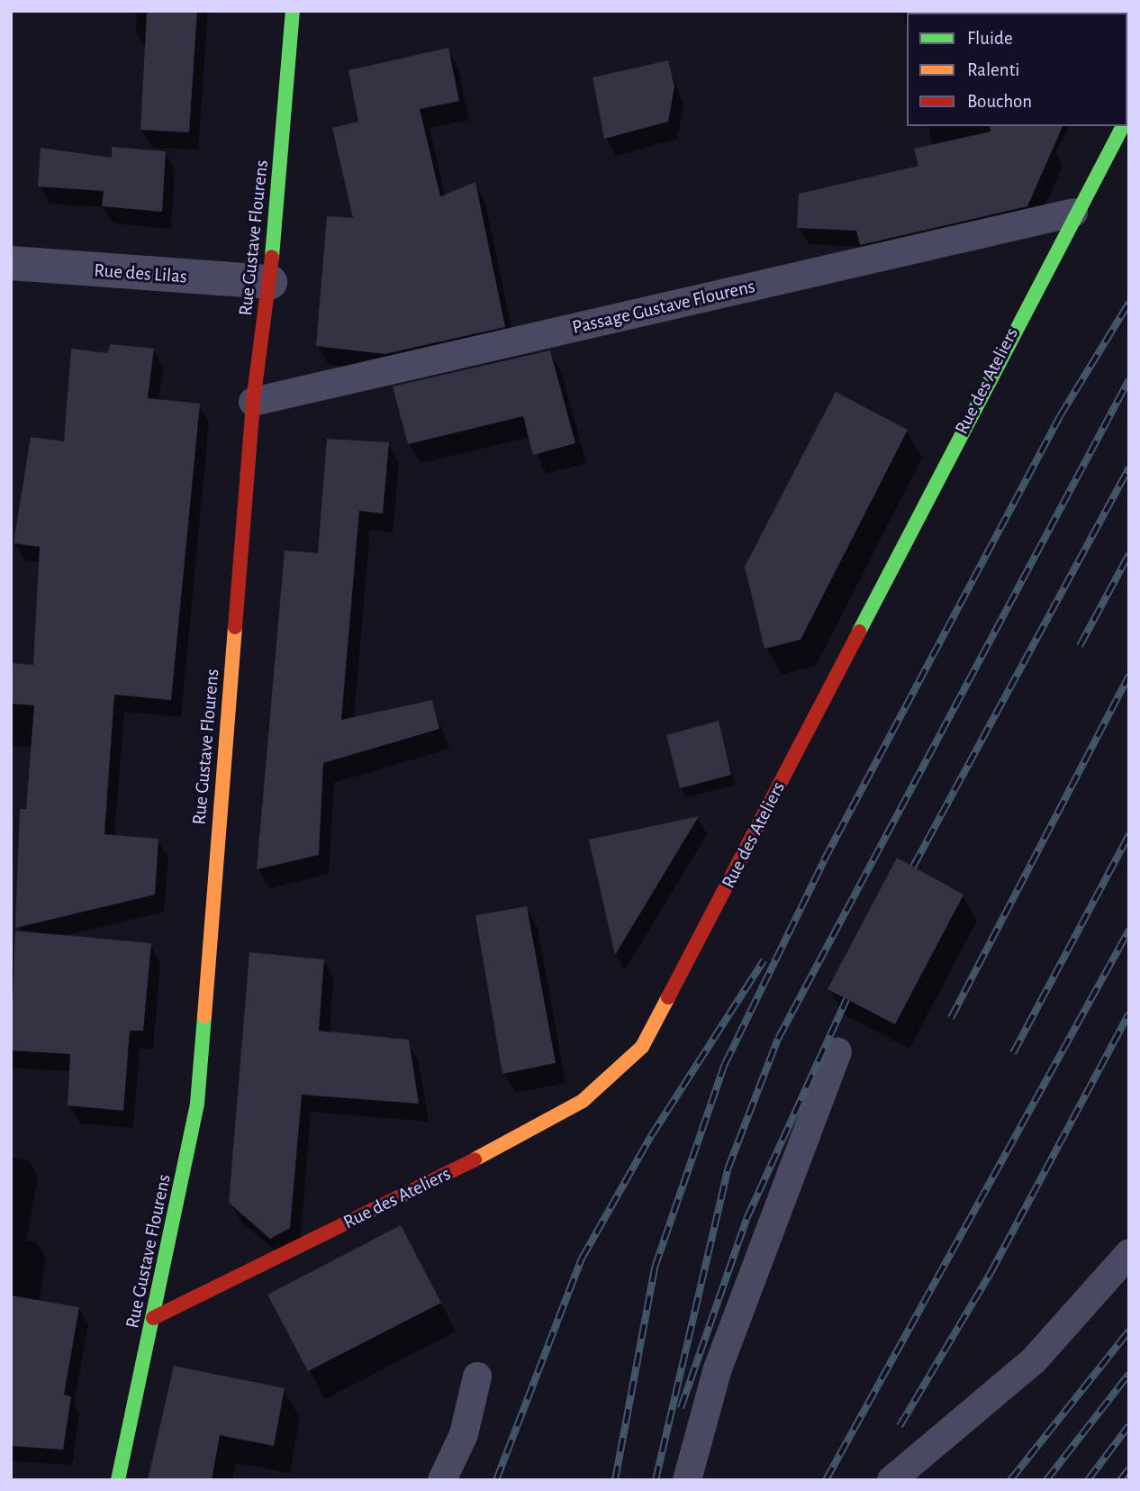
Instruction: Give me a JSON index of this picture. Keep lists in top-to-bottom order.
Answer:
{
  "streets": {
    "street": ["Rue Gustave Flourens", "Rue des Lilas", "Rue des Ateliers"],
    "lane": ["Passage Gustave Flourens"]
  },
  "crossings": [
    ["Rue Gustave Flourens", "Rue des Lilas"],
    ["Rue Gustave Flourens", "Passage Gustave Flourens"],
    ["Rue Gustave Flourens", "Rue des Ateliers"],
    ["Passage Gustave Flourens", "Rue des Ateliers"]
  ],
  "legend": ["Fluide", "Ralenti", "Bouchon"]
}
